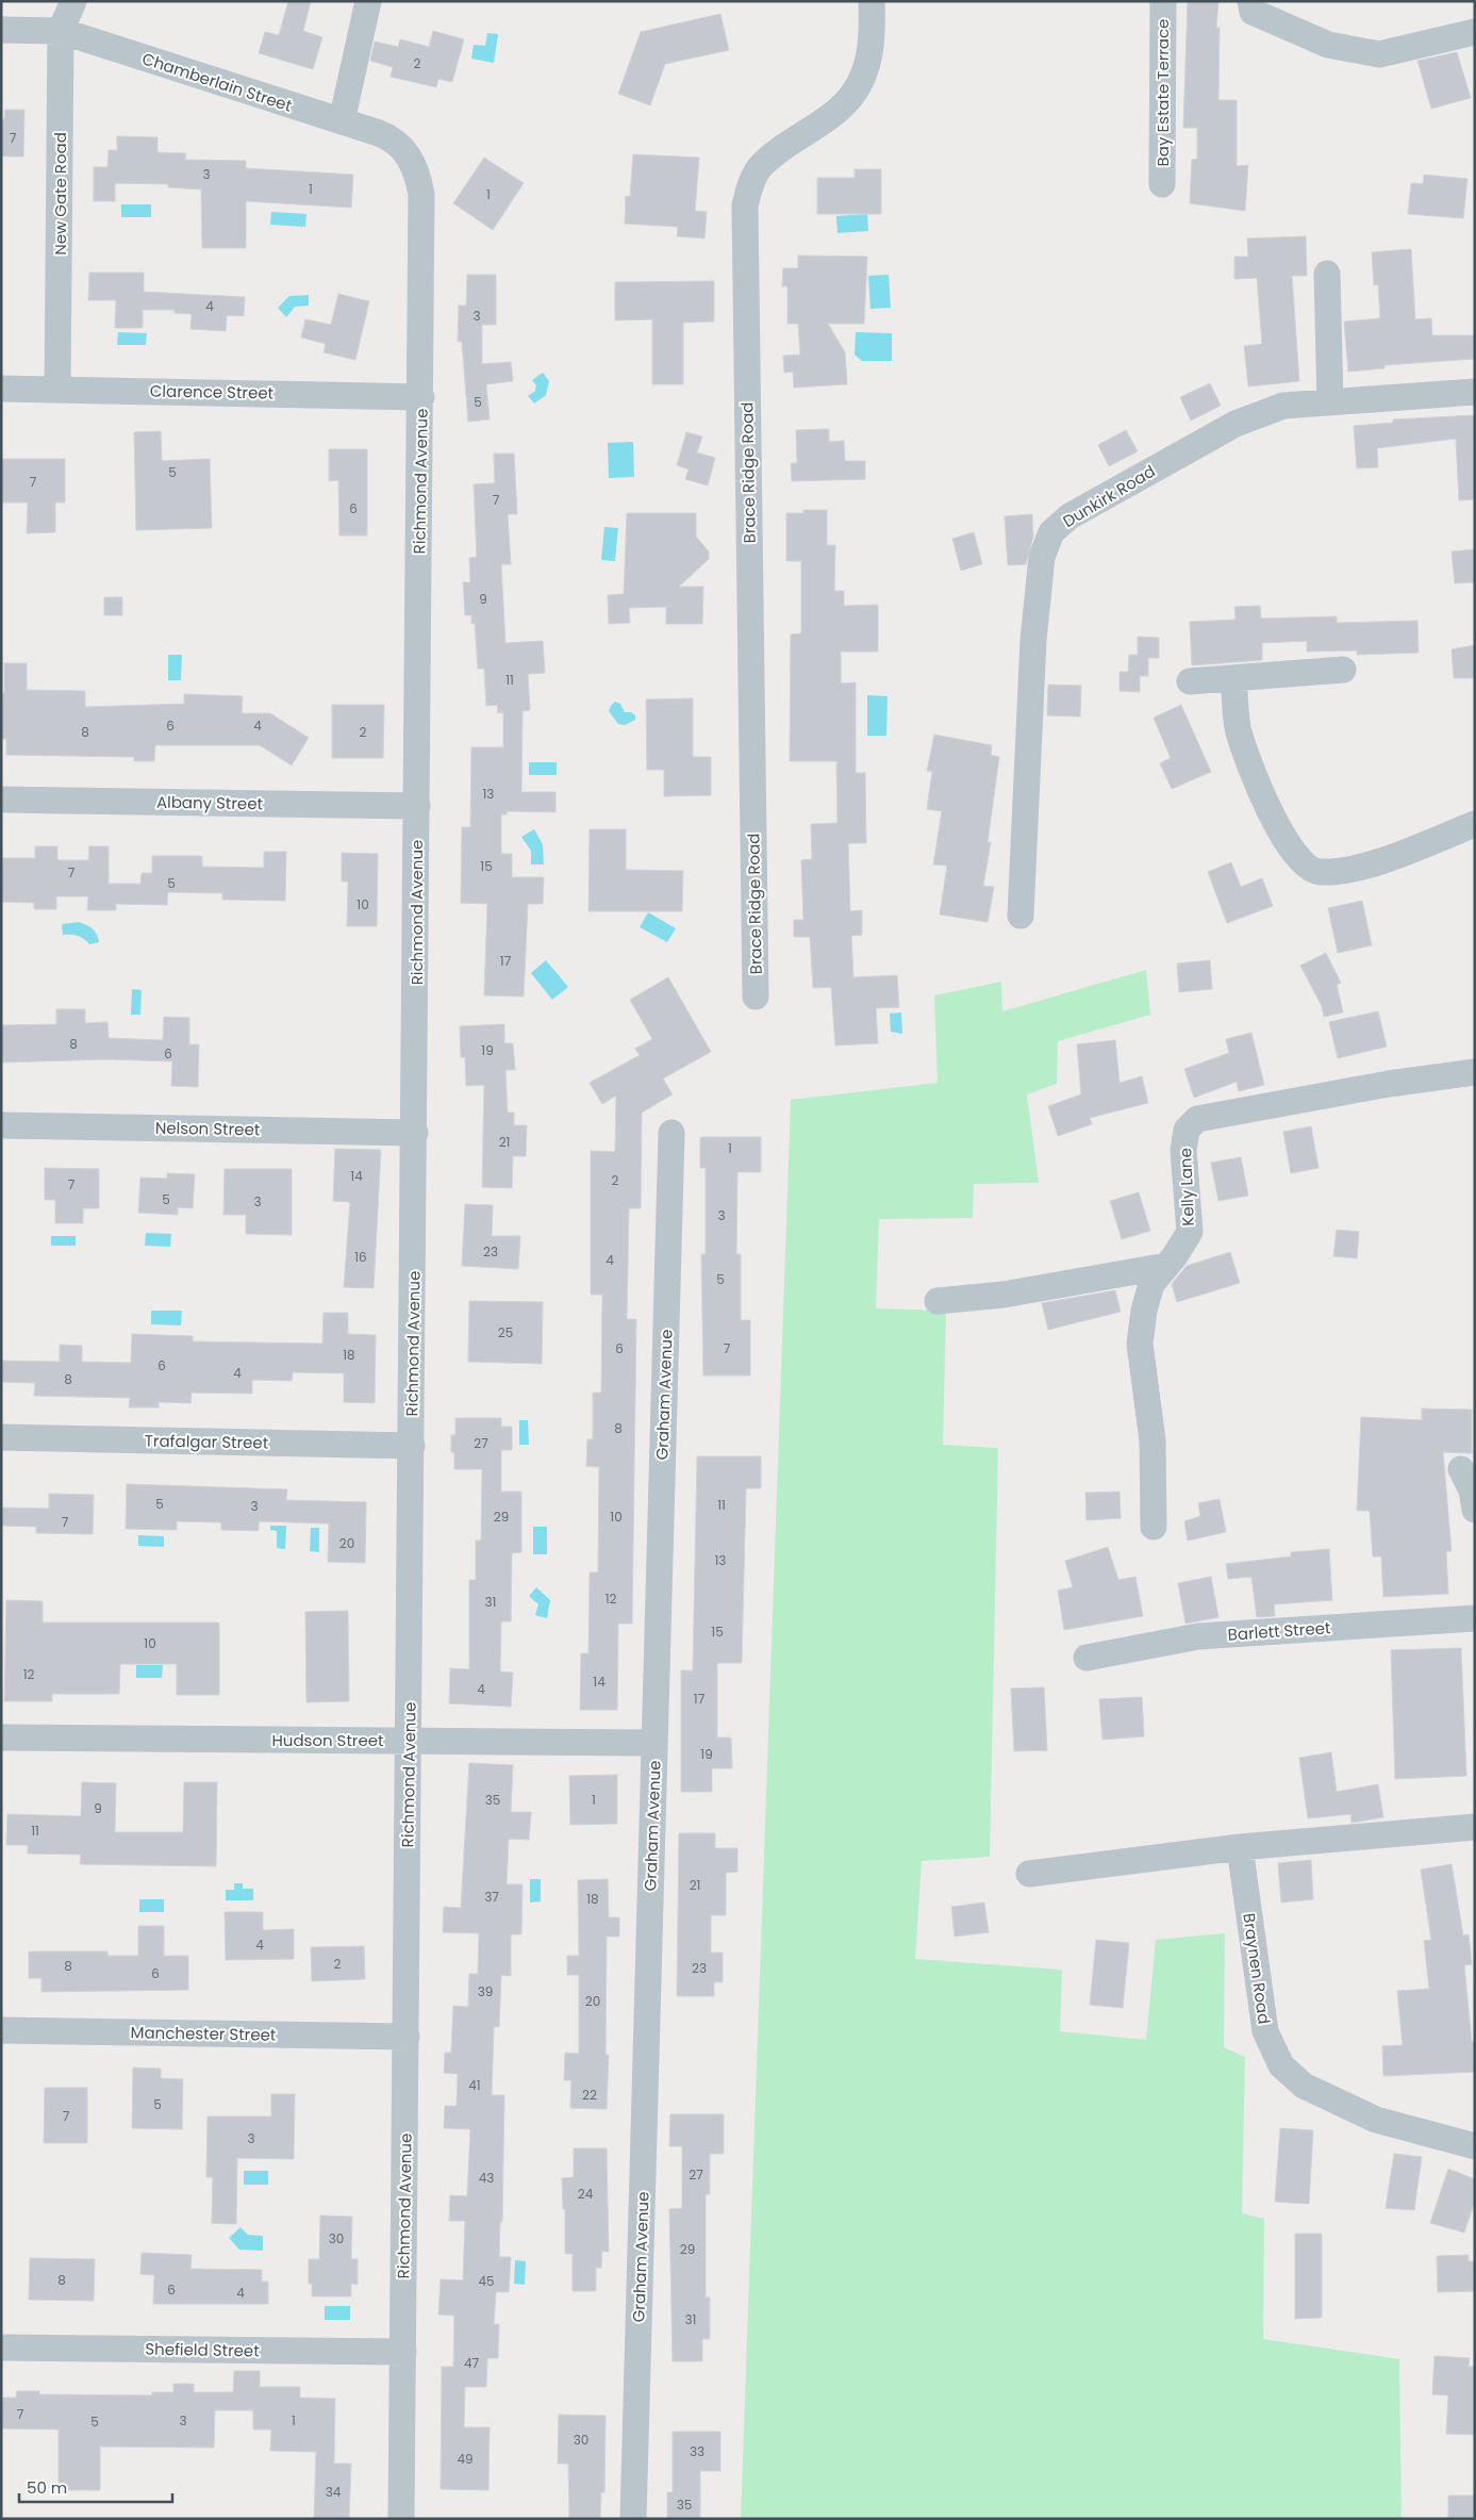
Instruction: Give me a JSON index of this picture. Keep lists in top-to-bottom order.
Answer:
{
  "streets": {
    "street": [
      "Chamberlain Street",
      "Bay Estate Terrace",
      "New Gate Road",
      "Clarence Street",
      "Brace Ridge Road",
      "Richmond Avenue",
      "Dunkirk Road",
      "Albany Street",
      "Nelson Street",
      "Kelly Lane",
      "Graham Avenue",
      "Trafalgar Street",
      "Barlett Street",
      "Hudson Street",
      "Braynen Road",
      "Manchester Street",
      "Shefield Street"
    ]
  },
  "crossings": [
    ["Chamberlain Street", "New Gate Road"],
    ["Chamberlain Street", "Richmond Avenue"],
    ["New Gate Road", "Clarence Street"],
    ["Clarence Street", "Richmond Avenue"],
    ["Richmond Avenue", "Albany Street"],
    ["Richmond Avenue", "Nelson Street"],
    ["Richmond Avenue", "Trafalgar Street"],
    ["Richmond Avenue", "Hudson Street"],
    ["Richmond Avenue", "Manchester Street"],
    ["Richmond Avenue", "Shefield Street"],
    ["Graham Avenue", "Hudson Street"]
  ],
  "house_numbers": [
    "2",
    "7",
    "3",
    "1",
    "1",
    "4",
    "3",
    "5",
    "5",
    "7",
    "7",
    "6",
    "9",
    "11",
    "6",
    "4",
    "8",
    "2",
    "13",
    "15",
    "7",
    "5",
    "10",
    "17",
    "8",
    "19",
    "6",
    "21",
    "1",
    "14",
    "2",
    "7",
    "5",
    "3",
    "3",
    "23",
    "16",
    "4",
    "5",
    "25",
    "6",
    "7",
    "18",
    "6",
    "4",
    "8",
    "8",
    "27",
    "5",
    "11",
    "3",
    "29",
    "10",
    "7",
    "20",
    "13",
    "12",
    "31",
    "15",
    "10",
    "12",
    "14",
    "4",
    "17",
    "19",
    "35",
    "1",
    "9",
    "11",
    "21",
    "37",
    "18",
    "4",
    "2",
    "8",
    "23",
    "6",
    "39",
    "20",
    "41",
    "22",
    "5",
    "7",
    "3",
    "27",
    "43",
    "24",
    "30",
    "29",
    "8",
    "45",
    "6",
    "4",
    "31",
    "47",
    "7",
    "3",
    "1",
    "5",
    "30",
    "33",
    "49",
    "34",
    "35"
  ],
  "scale_bar": "50 m"
}
